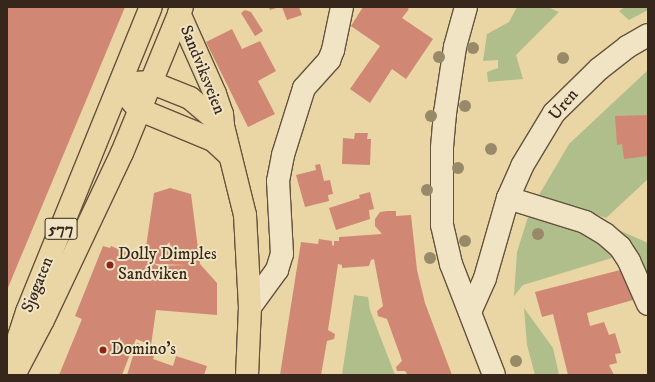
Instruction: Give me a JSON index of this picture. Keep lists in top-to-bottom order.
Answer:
{
  "streets": {
    "main road": ["Sandviksveien", "577", "Sjøgaten"],
    "street": ["Uren"]
  },
  "crossings": [
    ["Sandviksveien", "577"],
    ["Sandviksveien", "Sjøgaten"],
    ["577", "Sjøgaten"]
  ],
  "places": ["Dolly Dimples Sandviken", "Domino's"]
}
